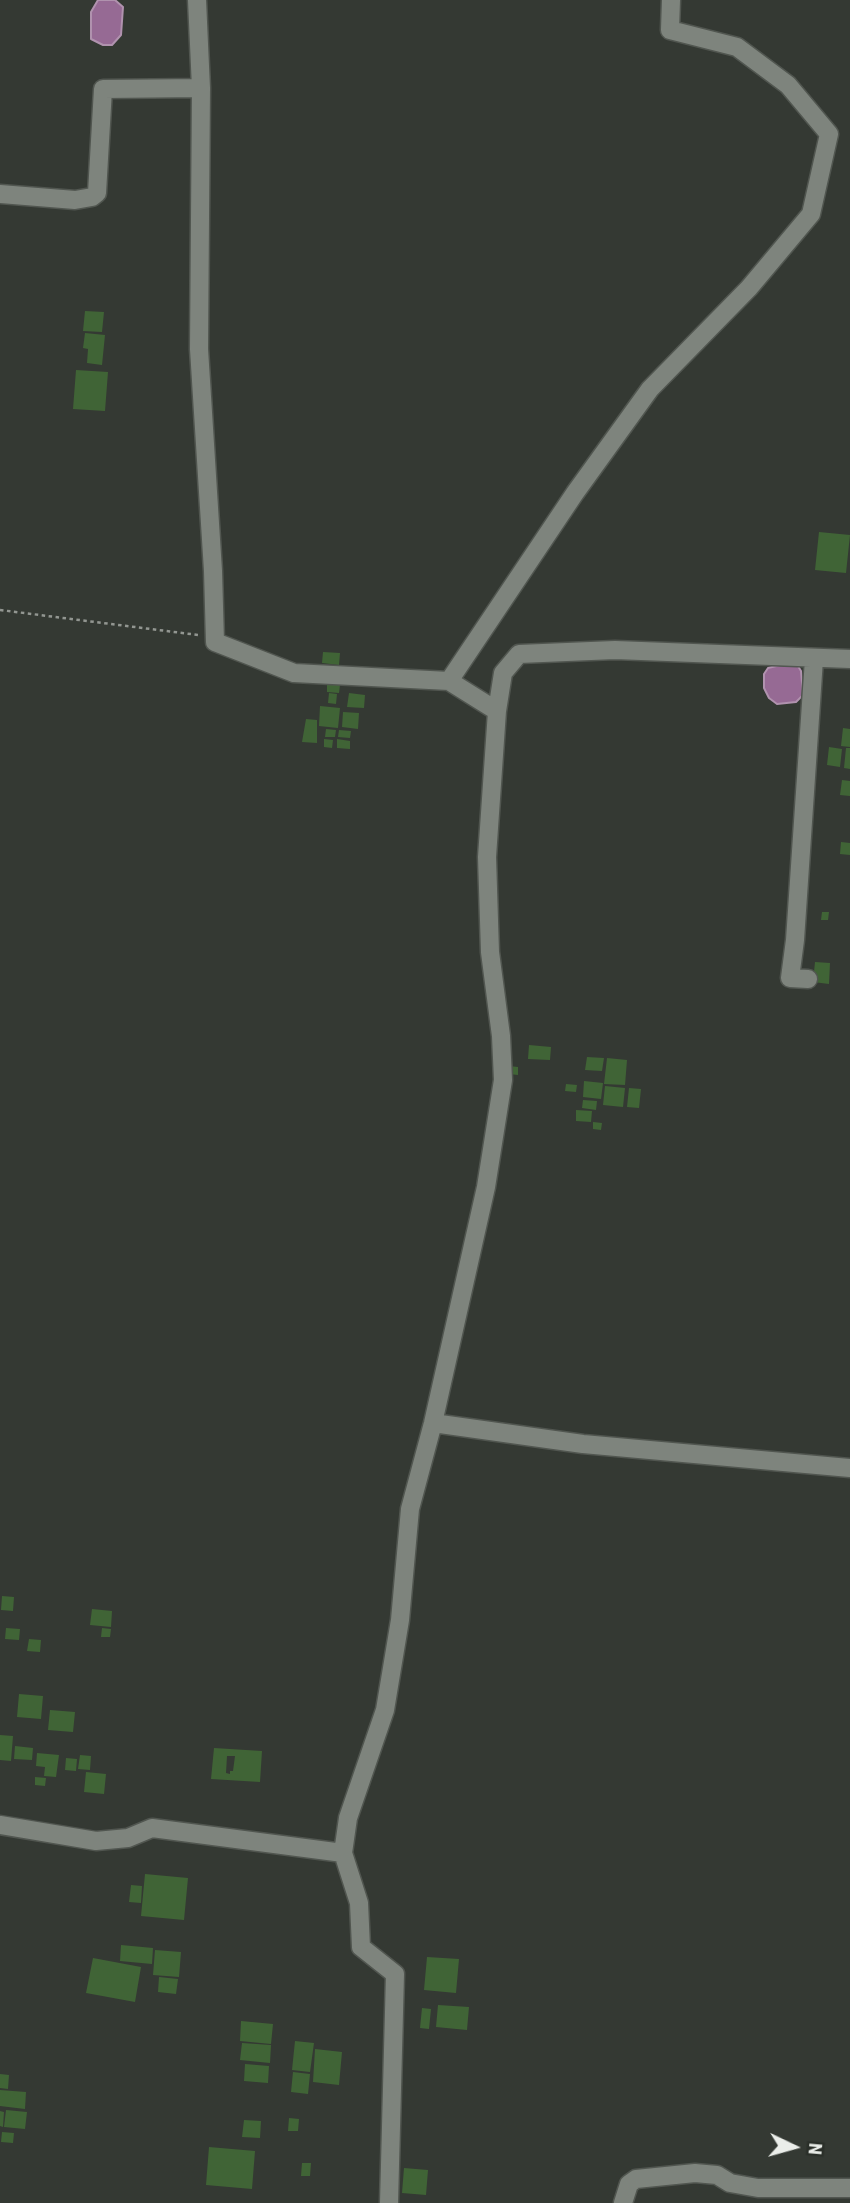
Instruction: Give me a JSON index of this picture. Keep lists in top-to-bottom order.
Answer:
{
  "north": "right"
}
